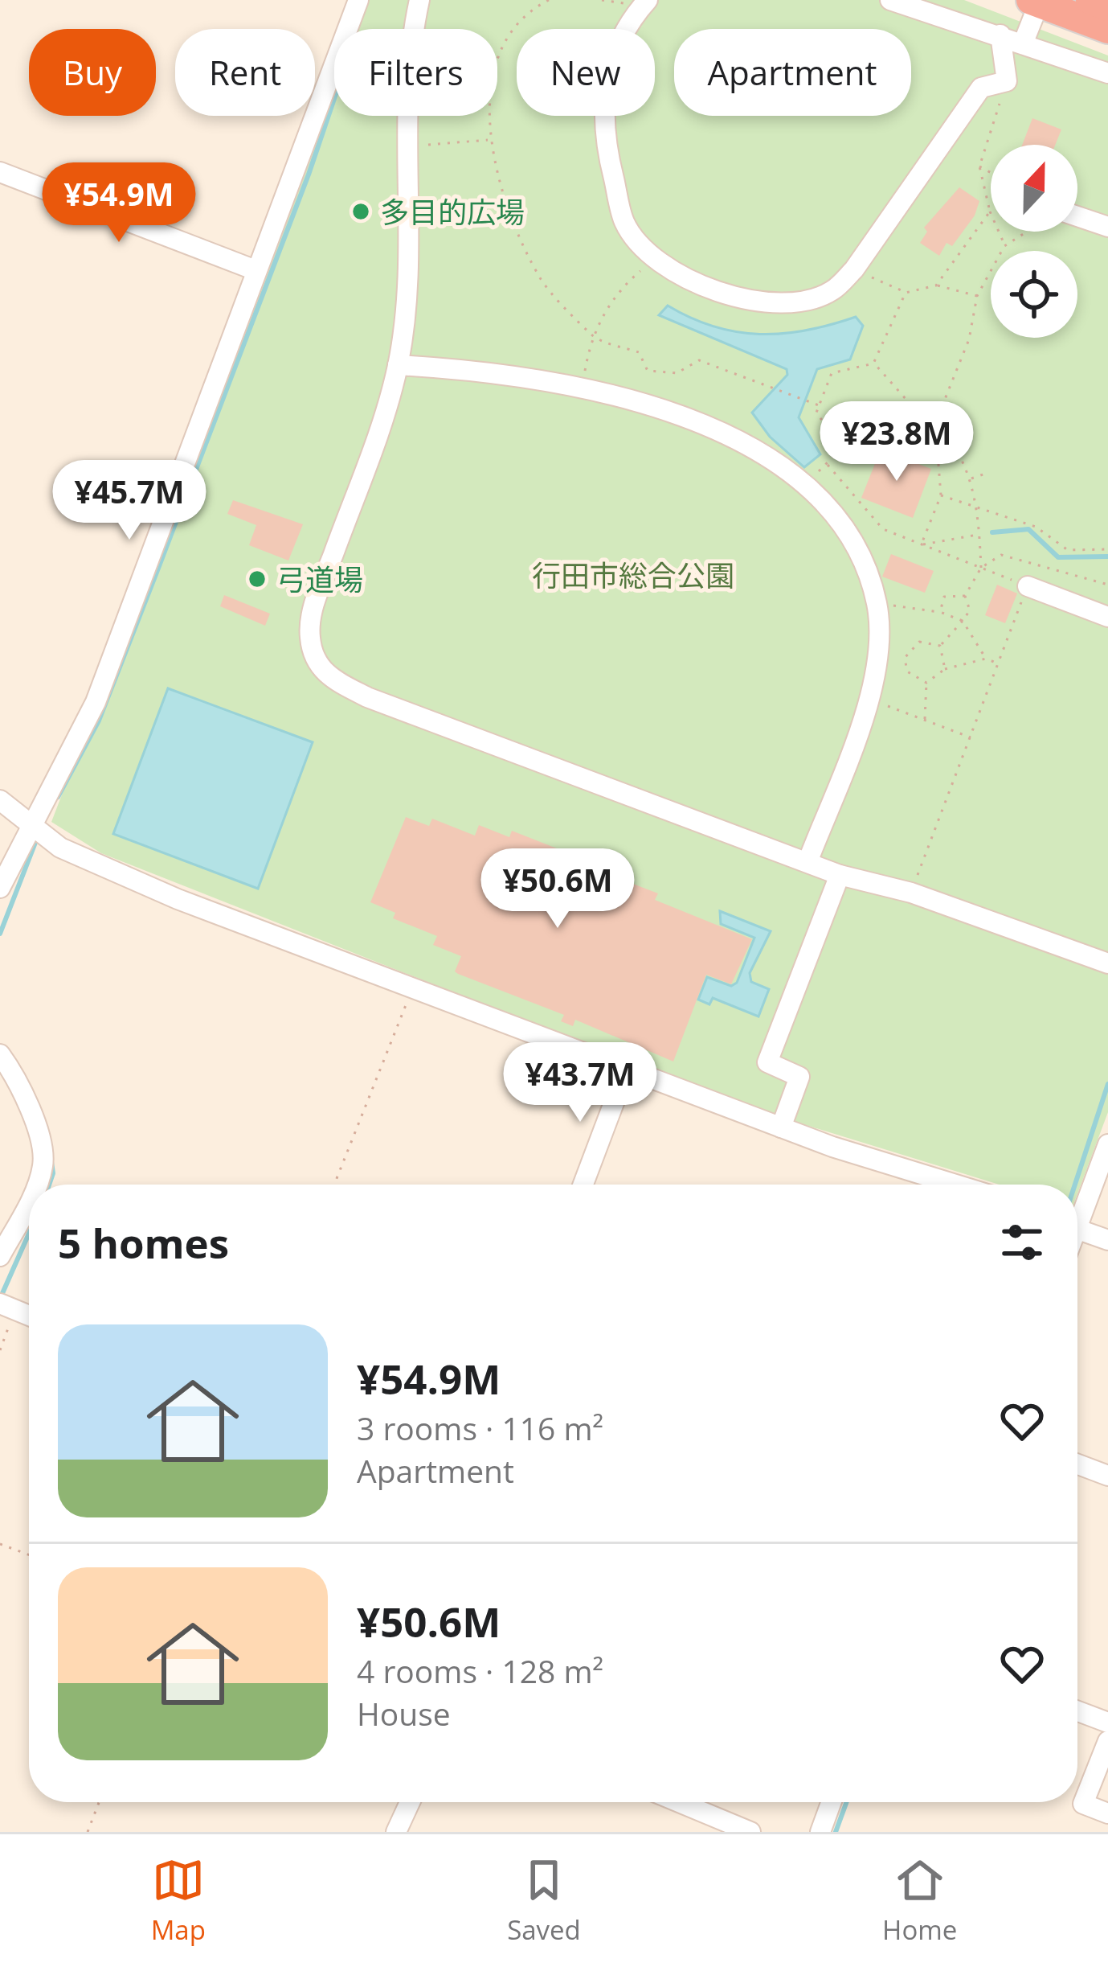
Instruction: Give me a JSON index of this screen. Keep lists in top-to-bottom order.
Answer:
{
  "parks": ["行田市総合公園"],
  "places": ["多目的広場", "弓道場"],
  "north": "top",
  "page": {
    "chip": [
      "Buy",
      "Rent",
      "Filters",
      "New",
      "Apartment"
    ],
    "price": [
      "¥54.9M",
      "¥23.8M",
      "¥45.7M",
      "¥50.6M",
      "¥43.7M"
    ],
    "heading": "5 homes",
    "list": [
      {
        "name": "¥54.9M",
        "note": "3 rooms · 116 m² · Apartment"
      },
      {
        "name": "¥50.6M",
        "note": "4 rooms · 128 m² · House"
      }
    ],
    "tabs": ["Map", "Saved", "Home"]
  }
}
